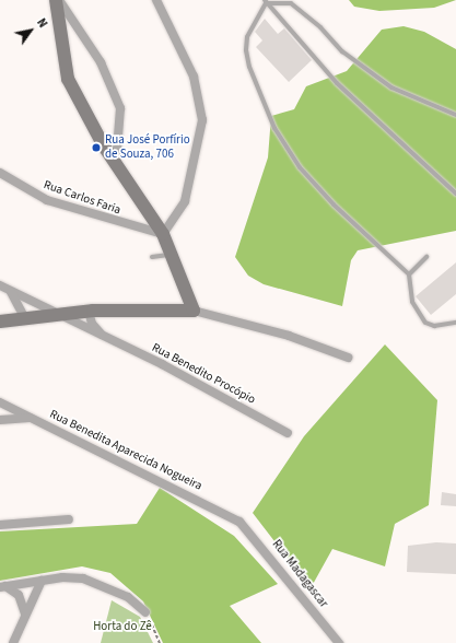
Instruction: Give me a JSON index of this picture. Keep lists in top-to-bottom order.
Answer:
{
  "streets": {
    "street": [
      "Rua Carlos Faria",
      "Rua Benedito Procópio",
      "Rua Benedita Aparecida Nogueira",
      "Rua Madagascar"
    ]
  },
  "crossings": [
    ["Rua Benedita Aparecida Nogueira", "Rua Madagascar"]
  ],
  "parks": ["Horta do Zê"],
  "places": ["Rua José Porfírio de Souza, 706"],
  "north": "top right"
}
